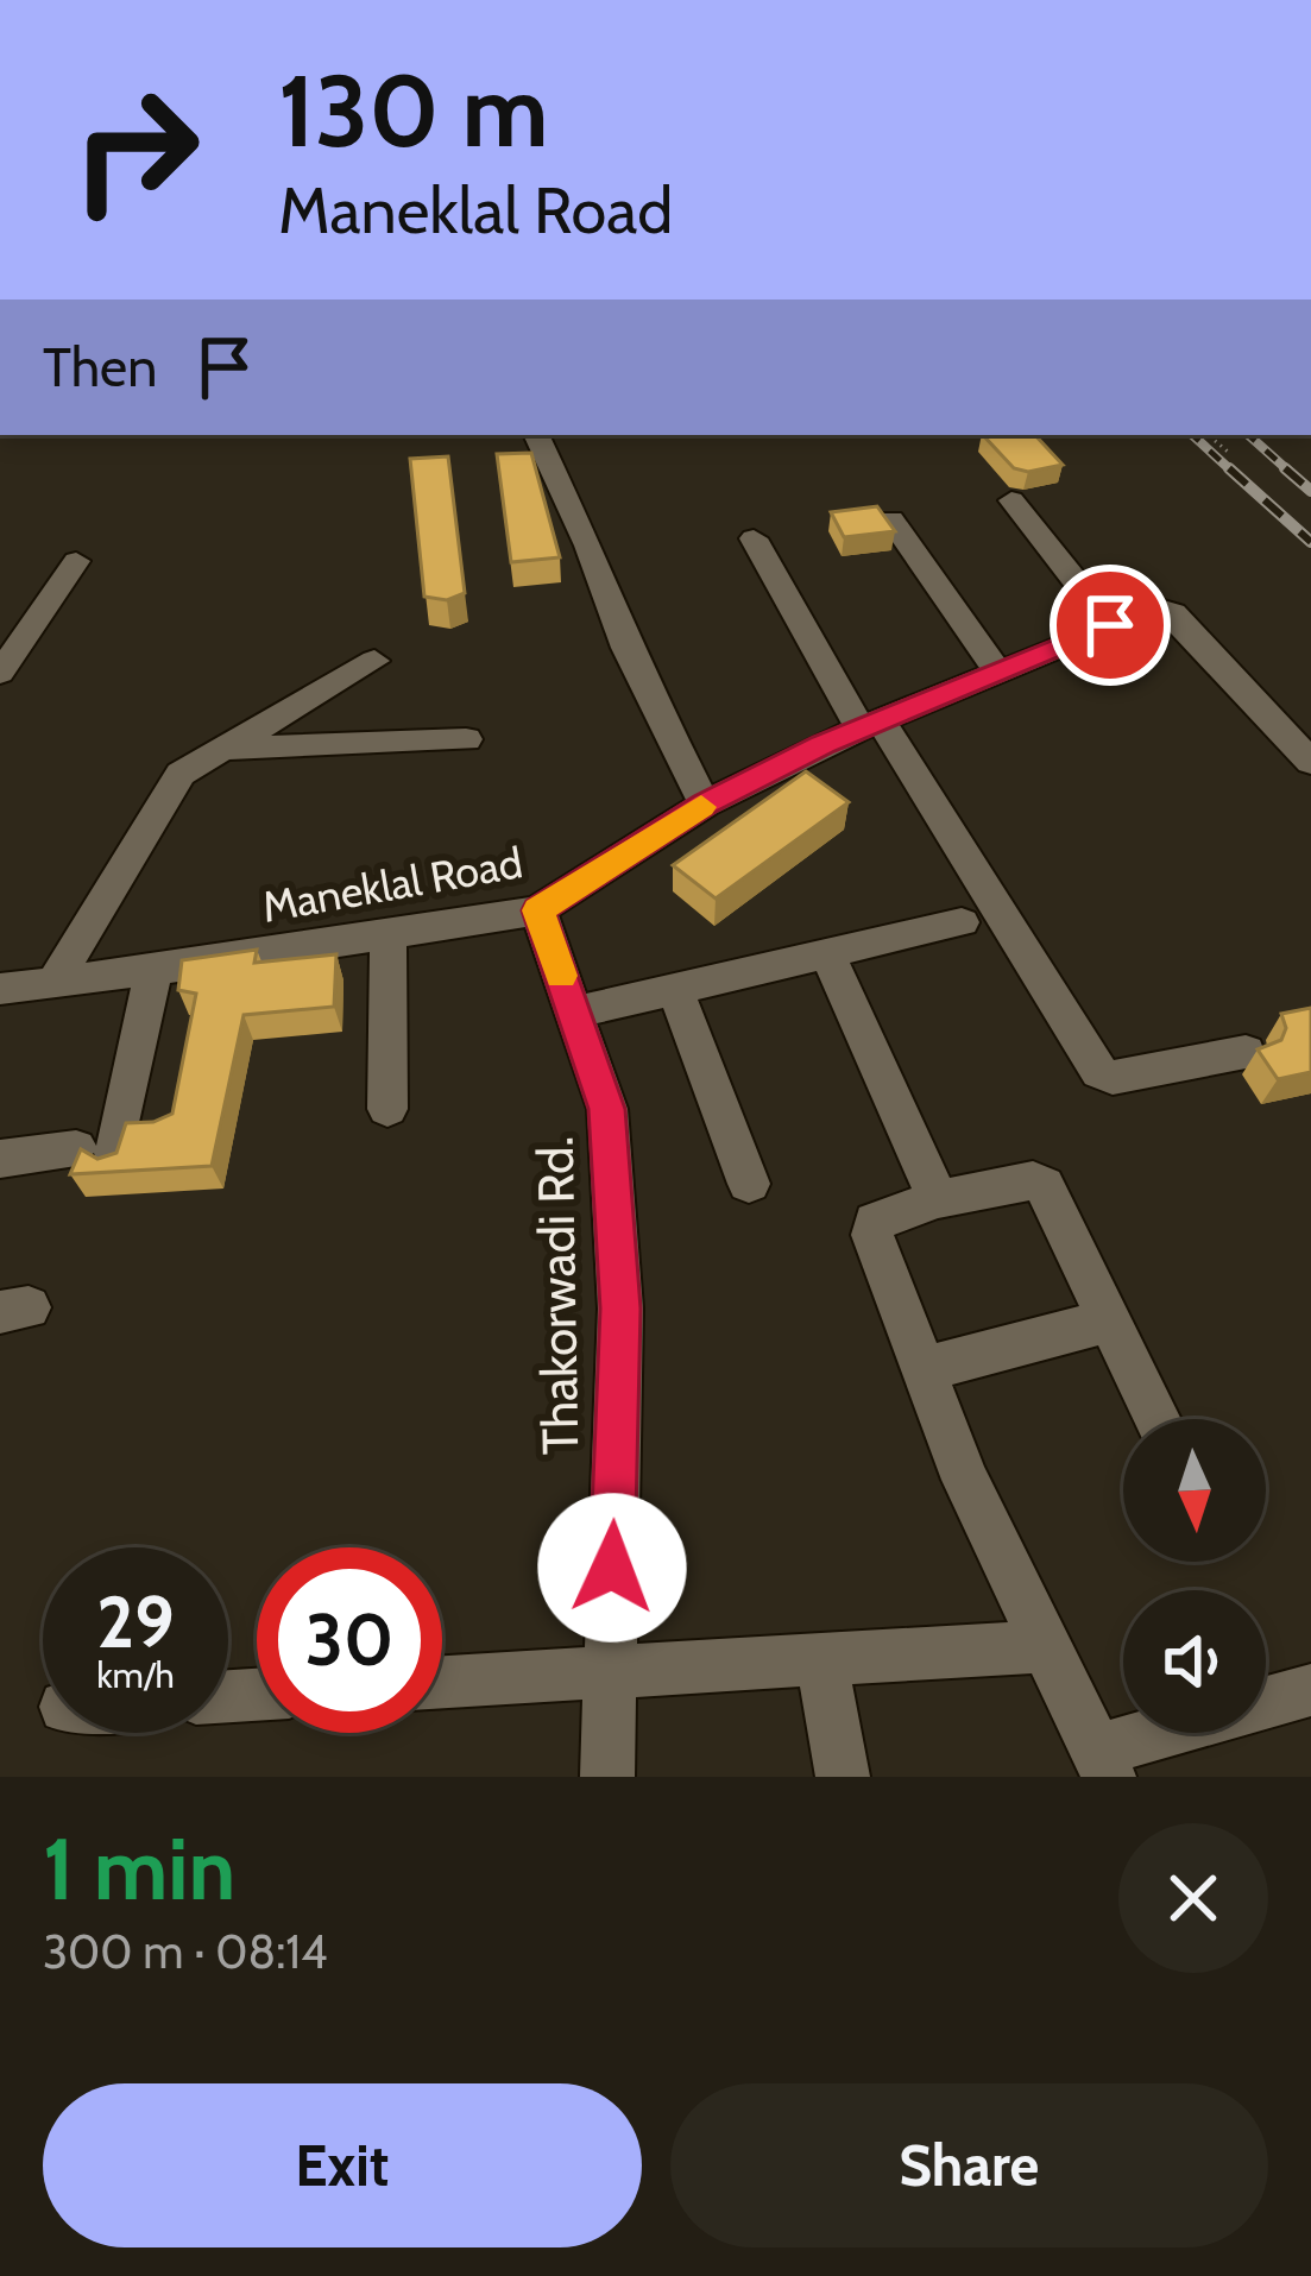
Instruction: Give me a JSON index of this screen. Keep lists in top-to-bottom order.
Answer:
{
  "streets": {
    "street": ["Maneklal Road", "Thakorwadi Rd."]
  },
  "crossings": [
    ["Maneklal Road", "Thakorwadi Rd."]
  ],
  "north": "bottom",
  "page": {
    "turn": ["130 m", "Maneklal Road"],
    "then": "Then",
    "speed": "29 km/h",
    "limit": "30",
    "heading": ["1 min", "300 m · 08:14"],
    "buttons": ["Exit", "Share"]
  }
}
